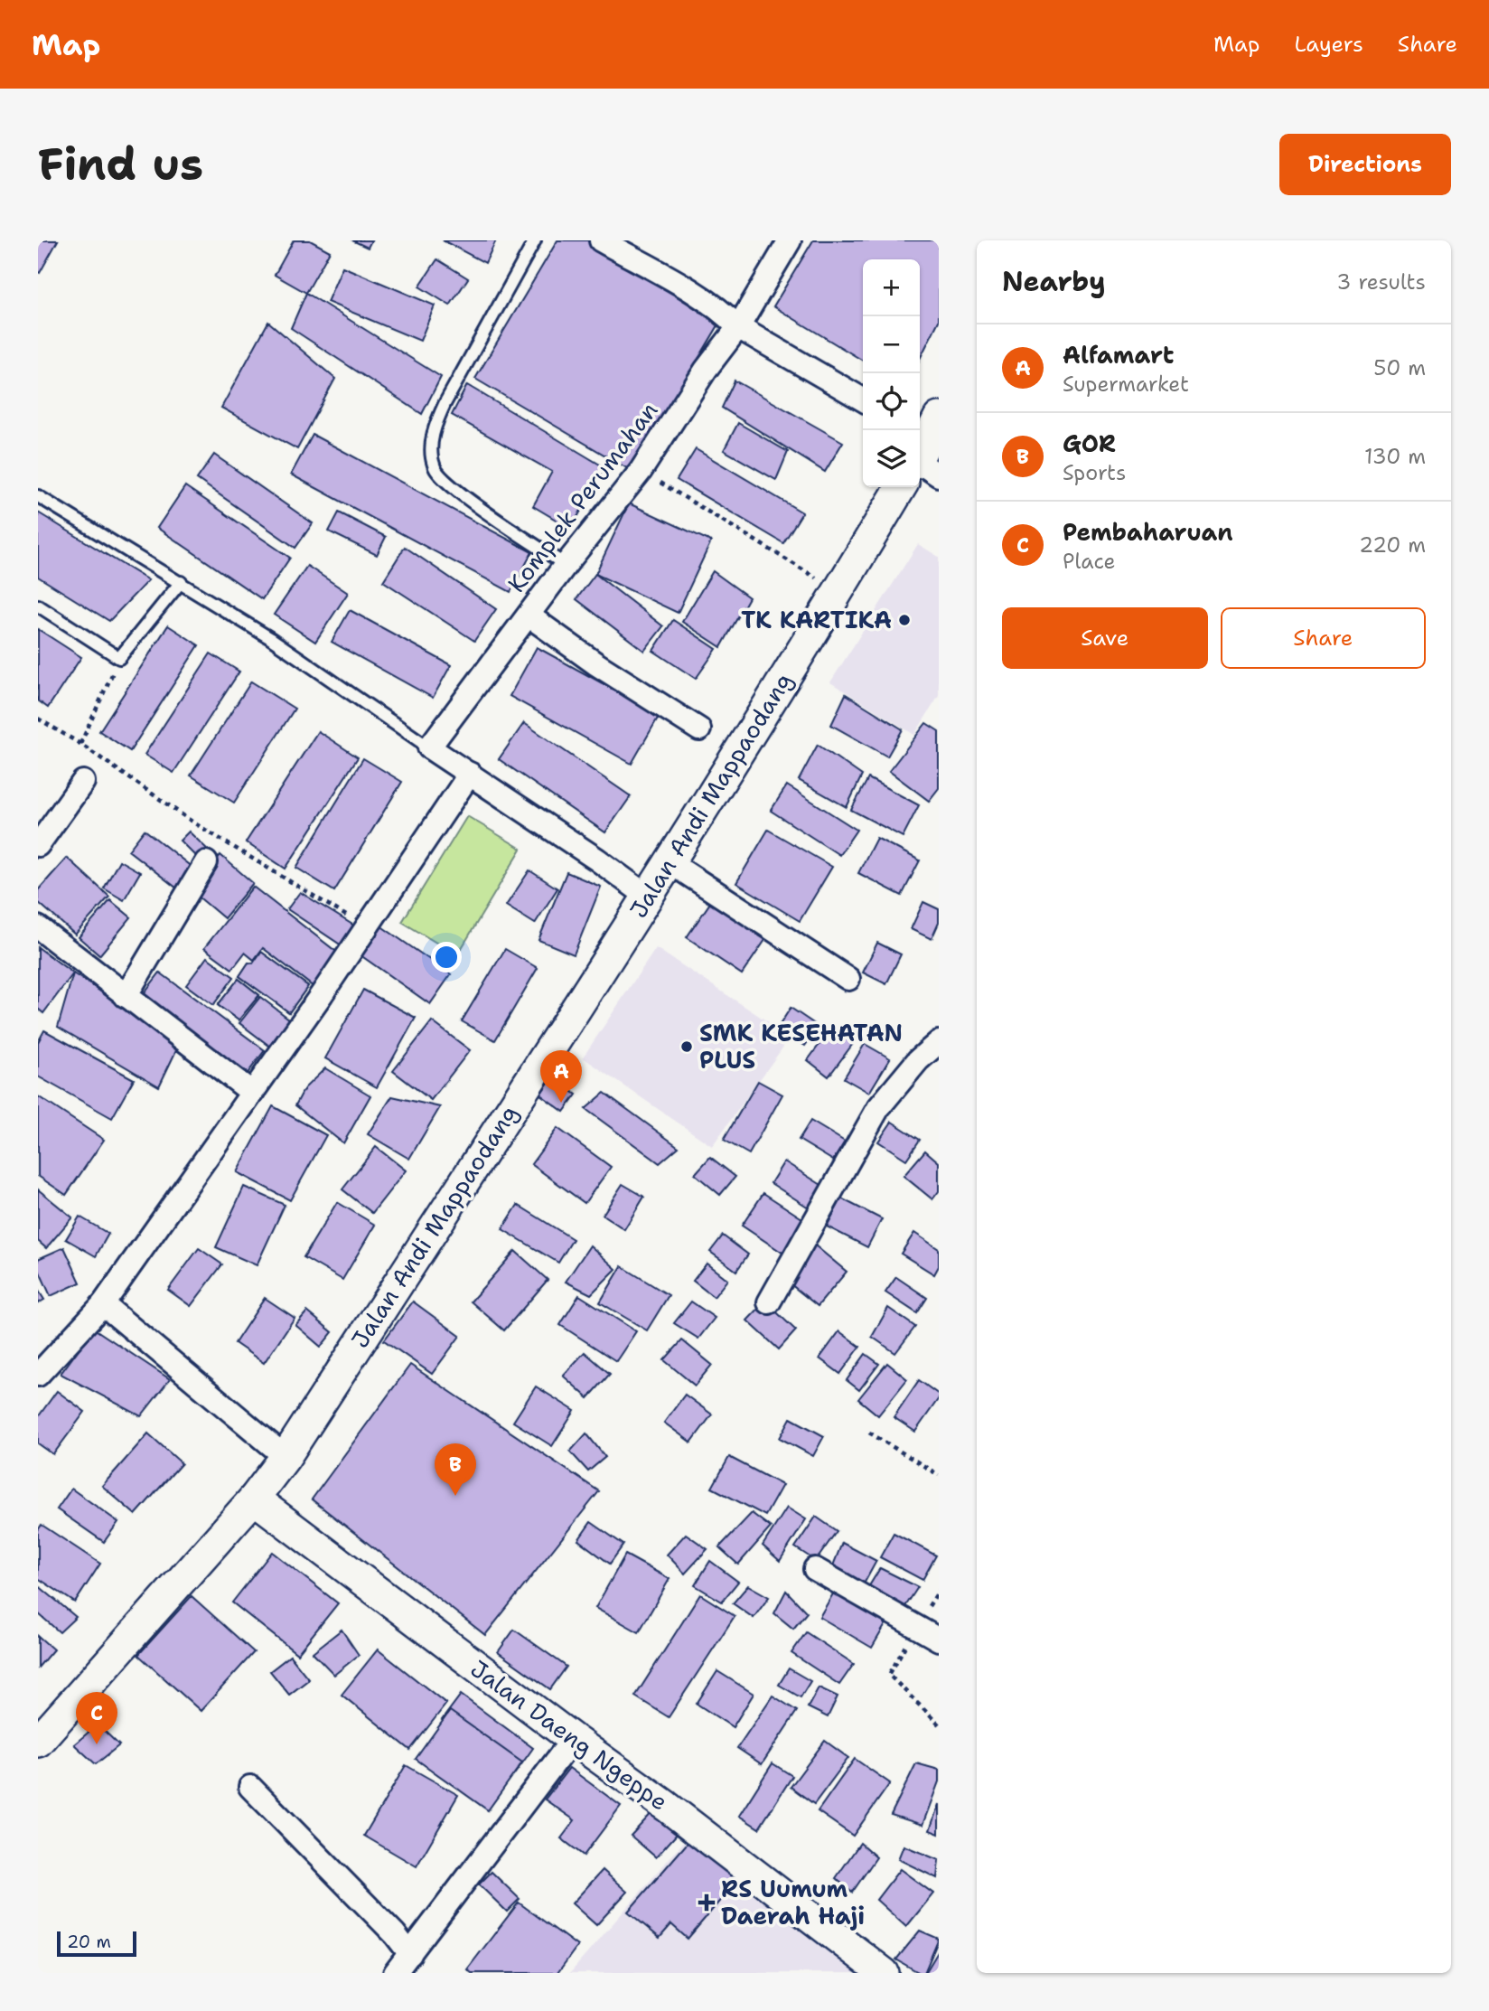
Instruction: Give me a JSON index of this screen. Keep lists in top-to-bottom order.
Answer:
{
  "streets": {
    "street": ["Komplek Perumahan", "Jalan Andi Mappaodang", "Jalan Daeng Ngeppe"]
  },
  "crossings": [
    ["Jalan Andi Mappaodang", "Jalan Daeng Ngeppe"]
  ],
  "places": {
    "other": ["TK KARTIKA", "SMK KESEHATAN PLUS"],
    "health": ["RS Uumum Daerah Haji"]
  },
  "scale_bar": "20 m",
  "page": {
    "header": "Map",
    "nav": ["Map", "Layers", "Share"],
    "buttons": [
      "Directions",
      ["Save", "Share"]
    ],
    "title": "Find us",
    "heading": ["Nearby", "3 results"],
    "map_buttons": ["+", "−"],
    "list": [
      {
        "mark": "A",
        "name": "Alfamart",
        "note": "Supermarket",
        "value": "50 m"
      },
      {
        "mark": "B",
        "name": "GOR",
        "note": "Sports",
        "value": "130 m"
      },
      {
        "mark": "C",
        "name": "Pembaharuan",
        "note": "Place",
        "value": "220 m"
      }
    ],
    "pins": ["A", "B", "C"],
    "scale": "20 m"
  }
}
